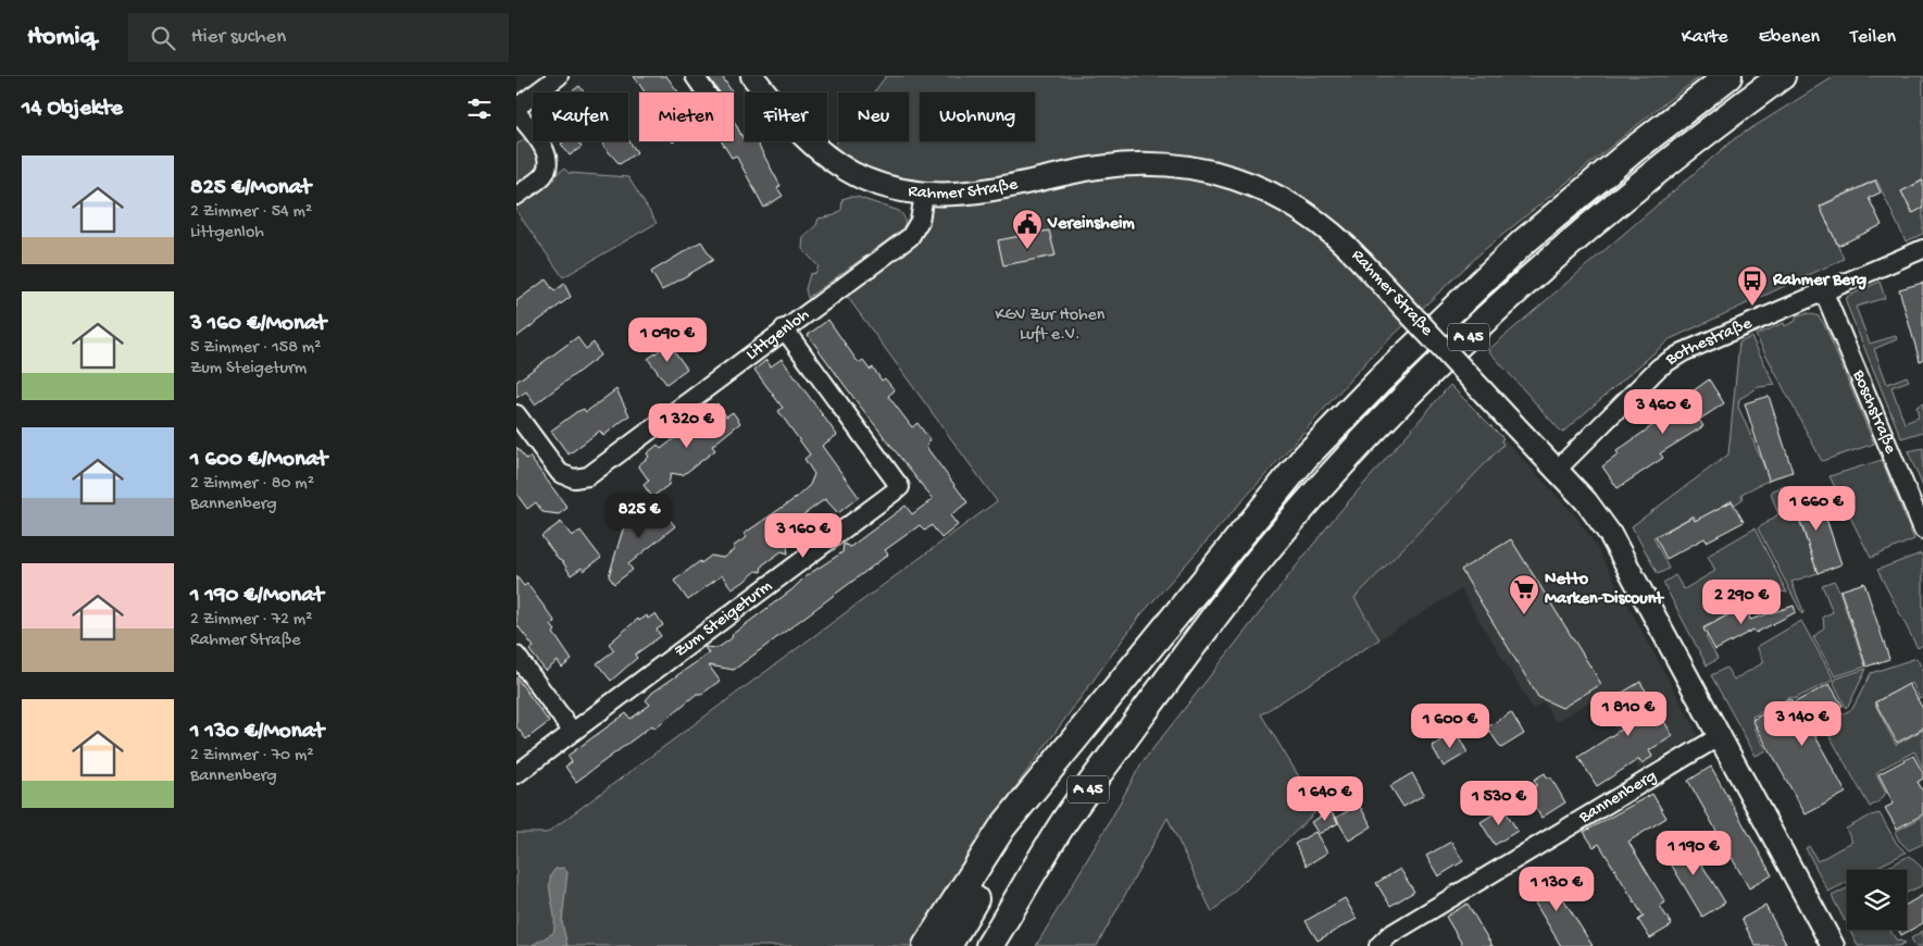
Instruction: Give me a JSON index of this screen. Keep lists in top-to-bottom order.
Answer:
{
  "streets": {
    "highway": ["A 45"],
    "main road": ["Rahmer Straße"],
    "street": [
      "Littgenloh",
      "Bothestraße",
      "Boschstraße",
      "Zum Steigeturm",
      "Bannenberg"
    ]
  },
  "crossings": [
    ["Rahmer Straße", "Littgenloh"],
    ["Rahmer Straße", "Bothestraße"],
    ["Rahmer Straße", "Bannenberg"],
    ["Littgenloh", "Zum Steigeturm"],
    ["Bothestraße", "Boschstraße"]
  ],
  "parks": ["KGV Zur Hohen Luft e.V."],
  "places": {
    "public building": ["Vereinsheim"],
    "bus stop": ["Rahmer Berg"],
    "supermarket": ["Netto Marken-Discount"]
  },
  "page": {
    "header": "Homiq",
    "search": "Hier suchen",
    "nav": ["Karte", "Ebenen", "Teilen"],
    "heading": "14 Objekte",
    "chip": [
      "Kaufen",
      "Mieten",
      "Filter",
      "Neu",
      "Wohnung"
    ],
    "list": [
      {
        "name": "825 €/Monat",
        "note": "2 Zimmer · 54 m² · Littgenloh"
      },
      {
        "name": "3 160 €/Monat",
        "note": "5 Zimmer · 158 m² · Zum Steigeturm"
      },
      {
        "name": "1 600 €/Monat",
        "note": "2 Zimmer · 80 m² · Bannenberg"
      },
      {
        "name": "1 190 €/Monat",
        "note": "2 Zimmer · 72 m² · Rahmer Straße"
      },
      {
        "name": "1 130 €/Monat",
        "note": "2 Zimmer · 70 m² · Bannenberg"
      }
    ],
    "price": [
      "1 090 €",
      "3 460 €",
      "1 320 €",
      "1 660 €",
      "825 €",
      "3 160 €",
      "2 290 €",
      "1 810 €",
      "3 140 €",
      "1 600 €",
      "1 640 €",
      "1 530 €",
      "1 190 €",
      "1 130 €"
    ]
  }
}
